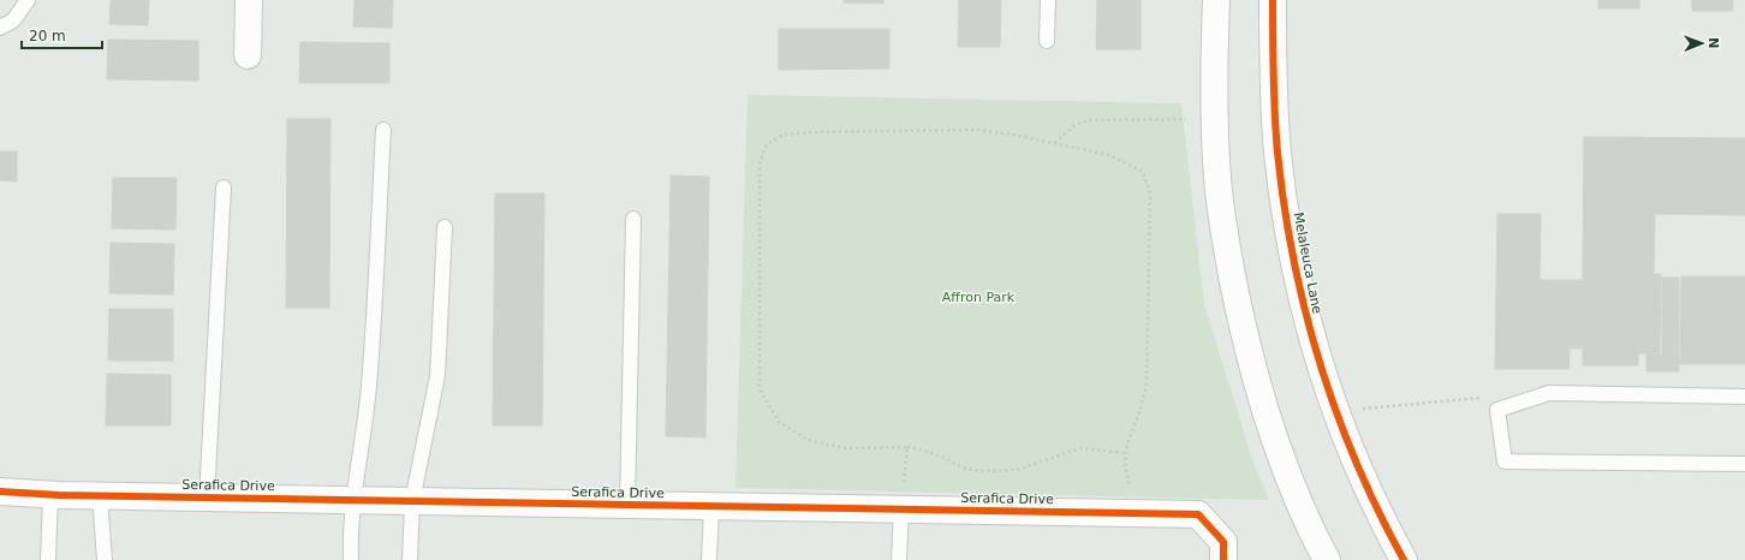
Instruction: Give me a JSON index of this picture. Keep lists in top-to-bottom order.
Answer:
{
  "streets": {
    "street": ["Melaleuca Lane", "Serafica Drive"]
  },
  "parks": ["Affron Park"],
  "scale_bar": "20 m",
  "north": "right"
}
